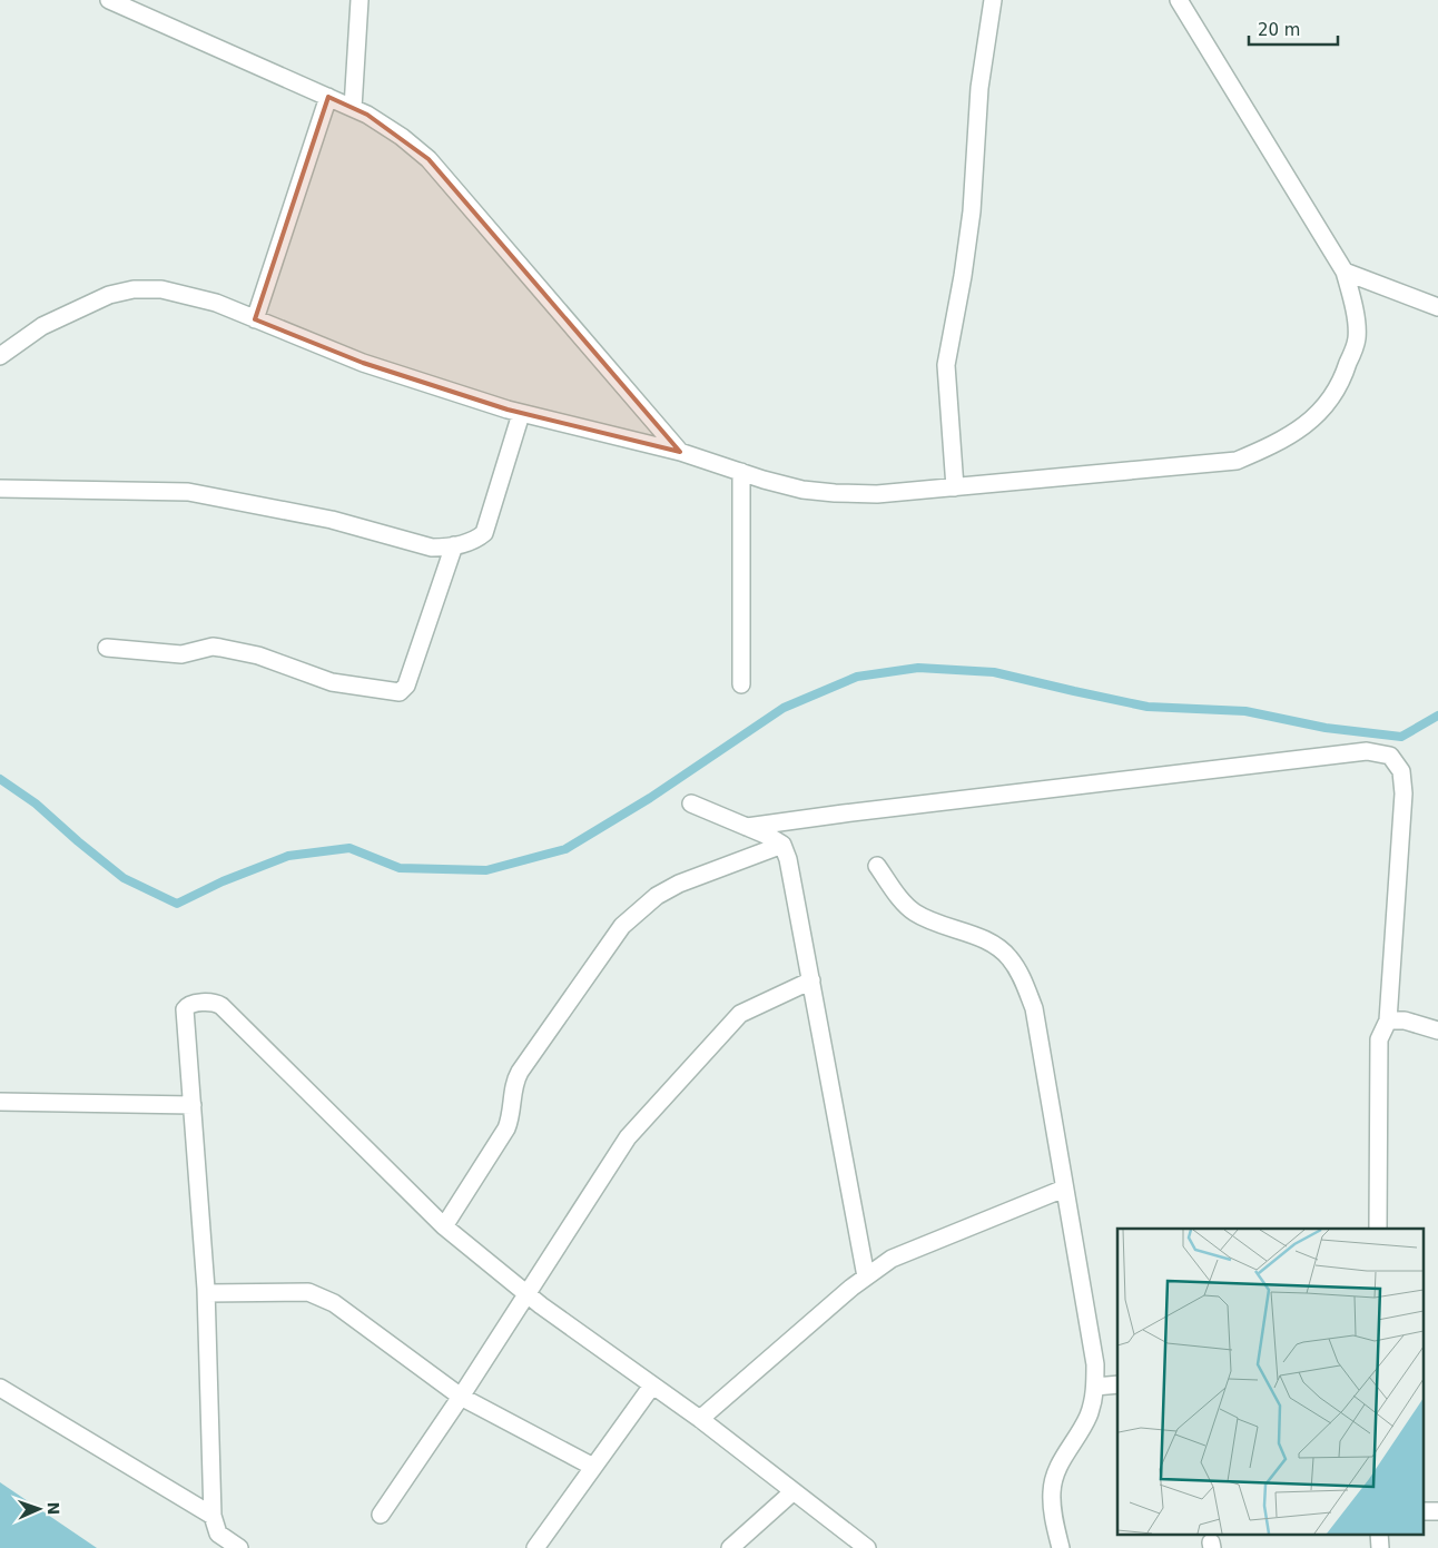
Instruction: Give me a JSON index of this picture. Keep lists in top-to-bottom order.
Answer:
{
  "scale_bar": "20 m",
  "north": "right"
}
